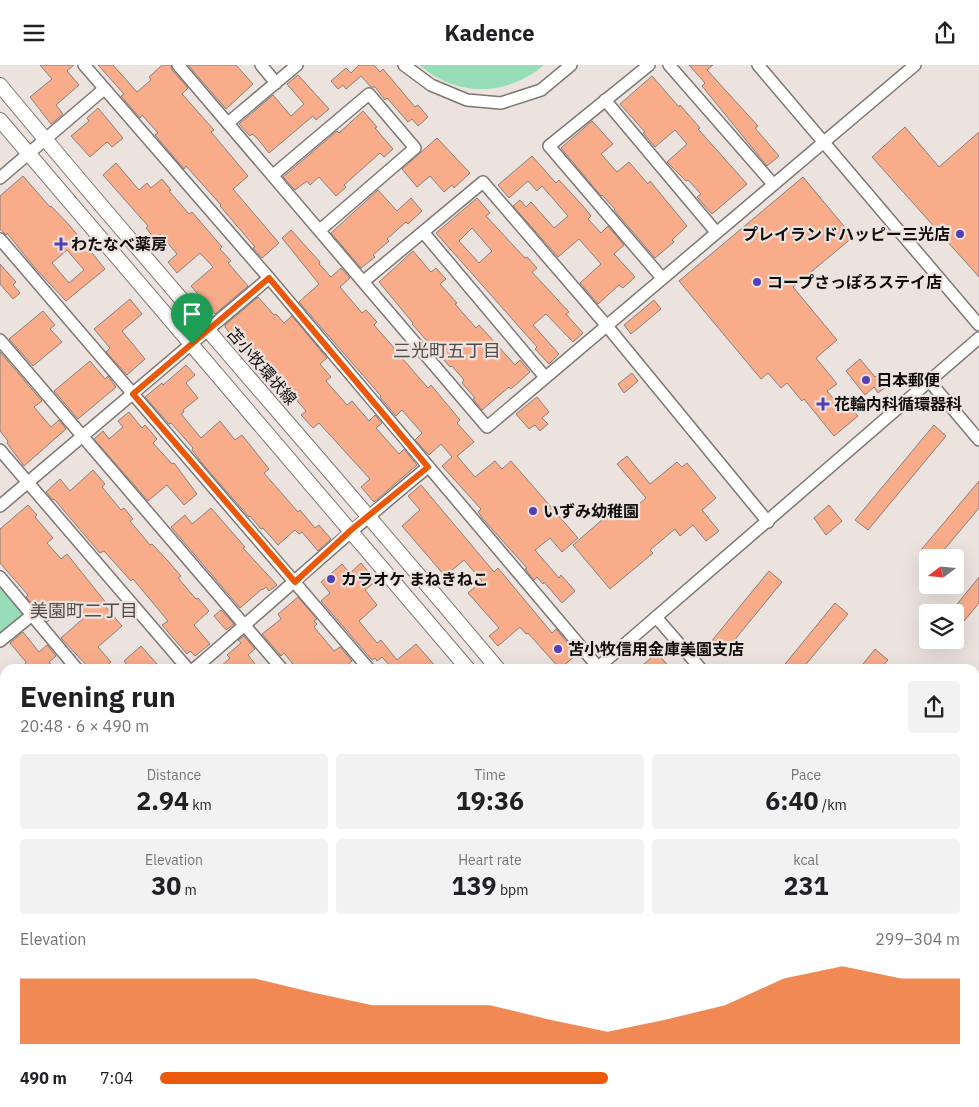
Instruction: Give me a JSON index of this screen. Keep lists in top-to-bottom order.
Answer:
{
  "streets": {
    "main road": ["苫小牧環状線"]
  },
  "districts": ["三光町五丁目", "美園町二丁目"],
  "places": {
    "other": [
      "プレイランドハッピー三光店",
      "コープさっぽろステイ店",
      "日本郵便",
      "いずみ幼稚園",
      "カラオケ まねきねこ",
      "苫小牧信用金庫美園支店"
    ],
    "health": ["わたなべ薬房", "花輪内科循環器科"]
  },
  "north": "left",
  "page": {
    "header": "Kadence",
    "heading": ["Evening run", "20:48 · 6 × 490 m"],
    "stats": [
      ["Distance", "2.94 km"],
      ["Time", "19:36"],
      ["Pace", "6:40 /km"],
      ["Elevation", "30 m"],
      ["Heart rate", "139 bpm"],
      ["kcal", "231"]
    ],
    "chart": ["Elevation", "299–304 m"],
    "list": [
      {
        "name": "490 m",
        "note": "7:04"
      }
    ]
  }
}
